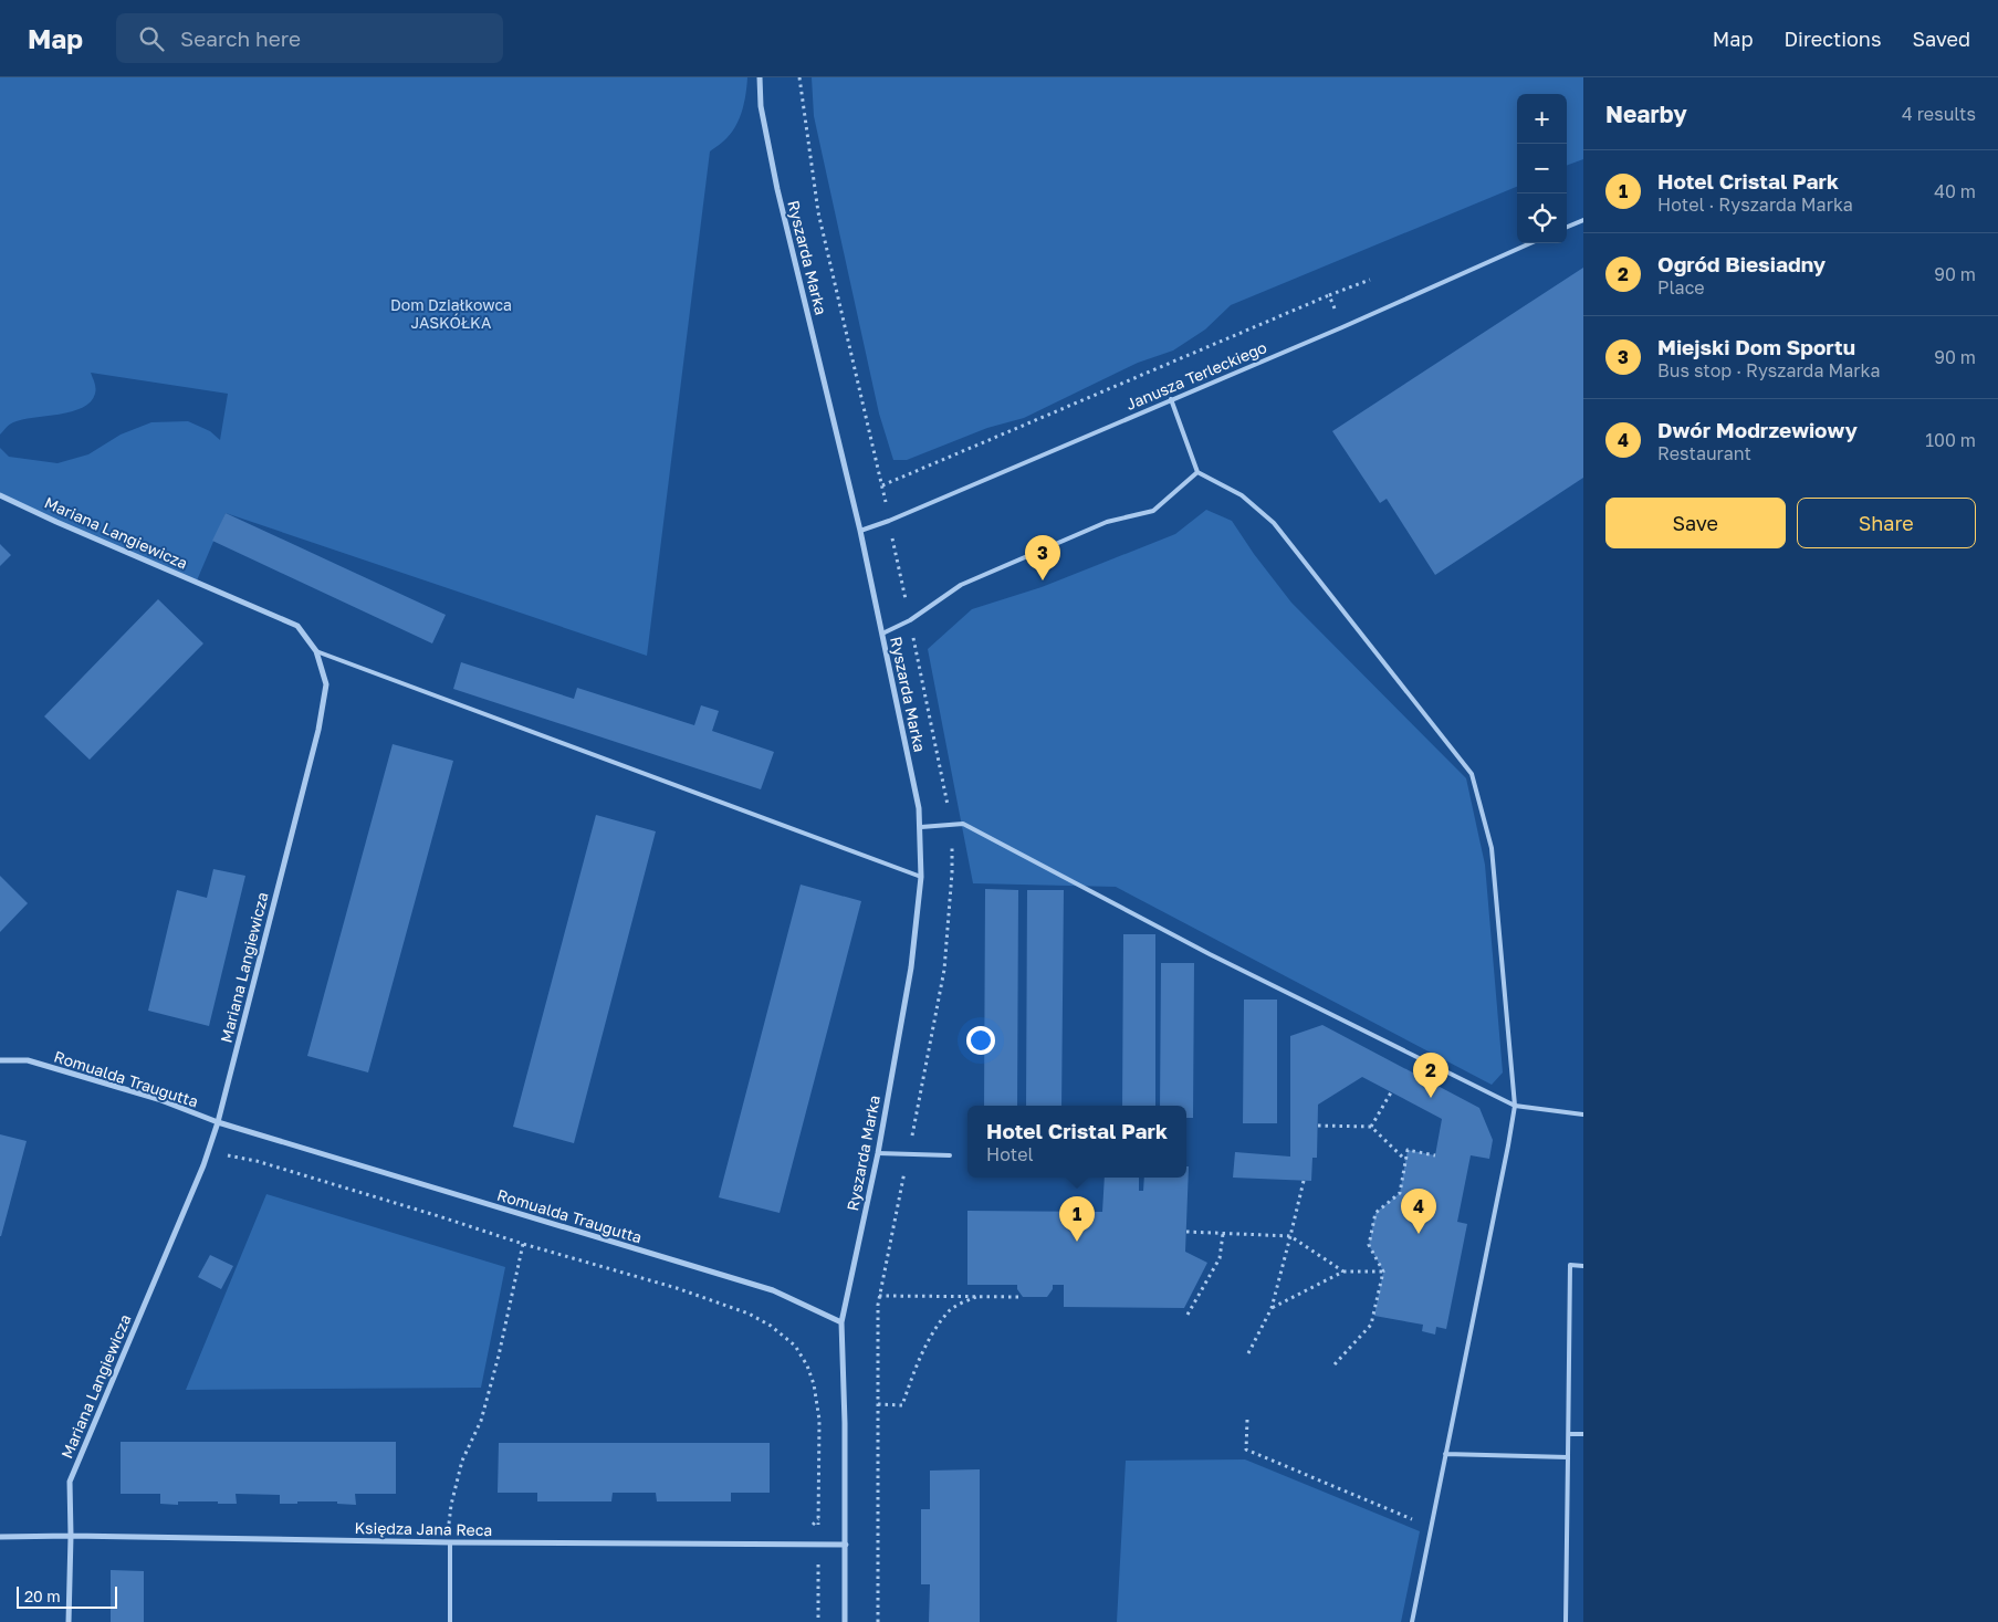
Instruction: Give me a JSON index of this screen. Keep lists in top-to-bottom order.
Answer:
{
  "streets": {
    "street": [
      "Ryszarda Marka",
      "Mariana Langiewicza",
      "Romualda Traugutta",
      "Księdza Jana Reca"
    ],
    "lane": ["Janusza Terleckiego"]
  },
  "crossings": [
    ["Ryszarda Marka", "Janusza Terleckiego"],
    ["Ryszarda Marka", "Romualda Traugutta"],
    ["Mariana Langiewicza", "Romualda Traugutta"],
    ["Mariana Langiewicza", "Księdza Jana Reca"]
  ],
  "parks": ["Dom Działkowca JASKÓŁKA"],
  "scale_bar": "20 m",
  "page": {
    "header": "Map",
    "search": "Search here",
    "nav": ["Map", "Directions", "Saved"],
    "heading": ["Nearby", "4 results"],
    "map_buttons": ["+", "−"],
    "list": [
      {
        "mark": "1",
        "name": "Hotel Cristal Park",
        "note": "Hotel · Ryszarda Marka",
        "value": "40 m"
      },
      {
        "mark": "2",
        "name": "Ogród Biesiadny",
        "note": "Place",
        "value": "90 m"
      },
      {
        "mark": "3",
        "name": "Miejski Dom Sportu",
        "note": "Bus stop · Ryszarda Marka",
        "value": "90 m"
      },
      {
        "mark": "4",
        "name": "Dwór Modrzewiowy",
        "note": "Restaurant",
        "value": "100 m"
      }
    ],
    "buttons": ["Save", "Share"],
    "pins": [
      "3",
      "2",
      "4",
      "1"
    ],
    "popup": ["Hotel Cristal Park", "Hotel"],
    "scale": "20 m"
  }
}
